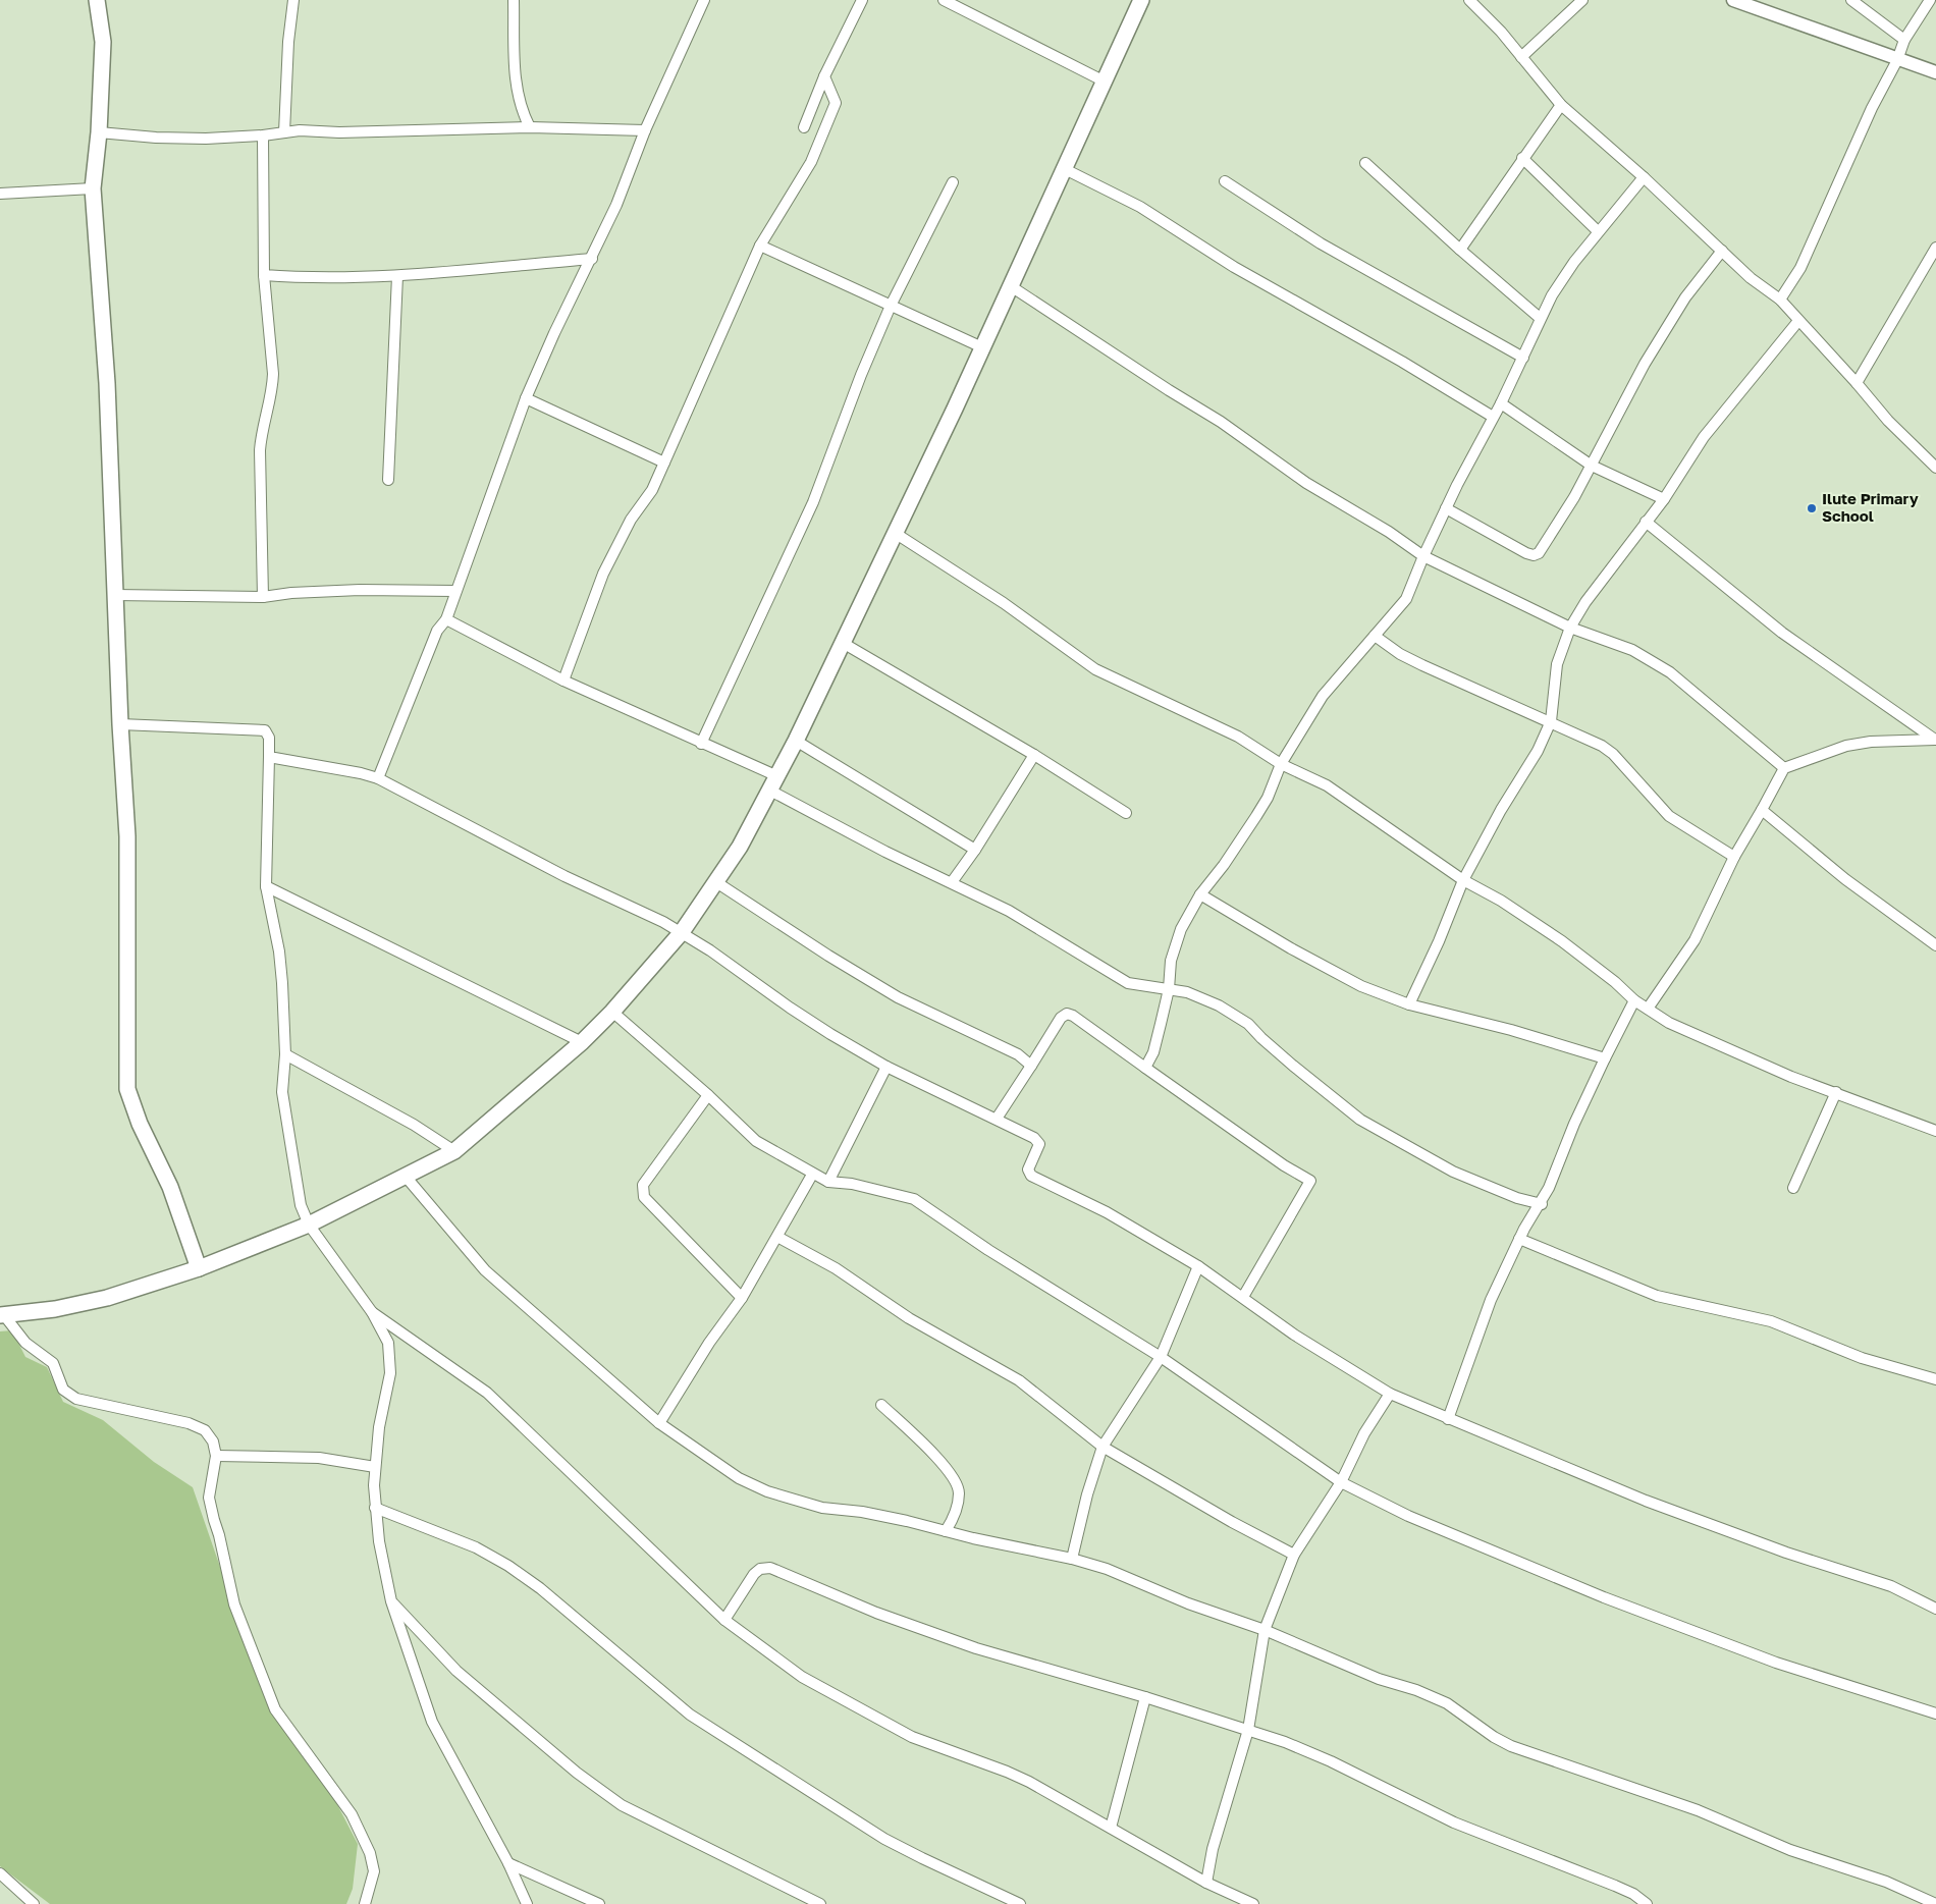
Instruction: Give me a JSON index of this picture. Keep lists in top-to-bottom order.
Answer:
{
  "places": ["Ilute Primary School"]
}
